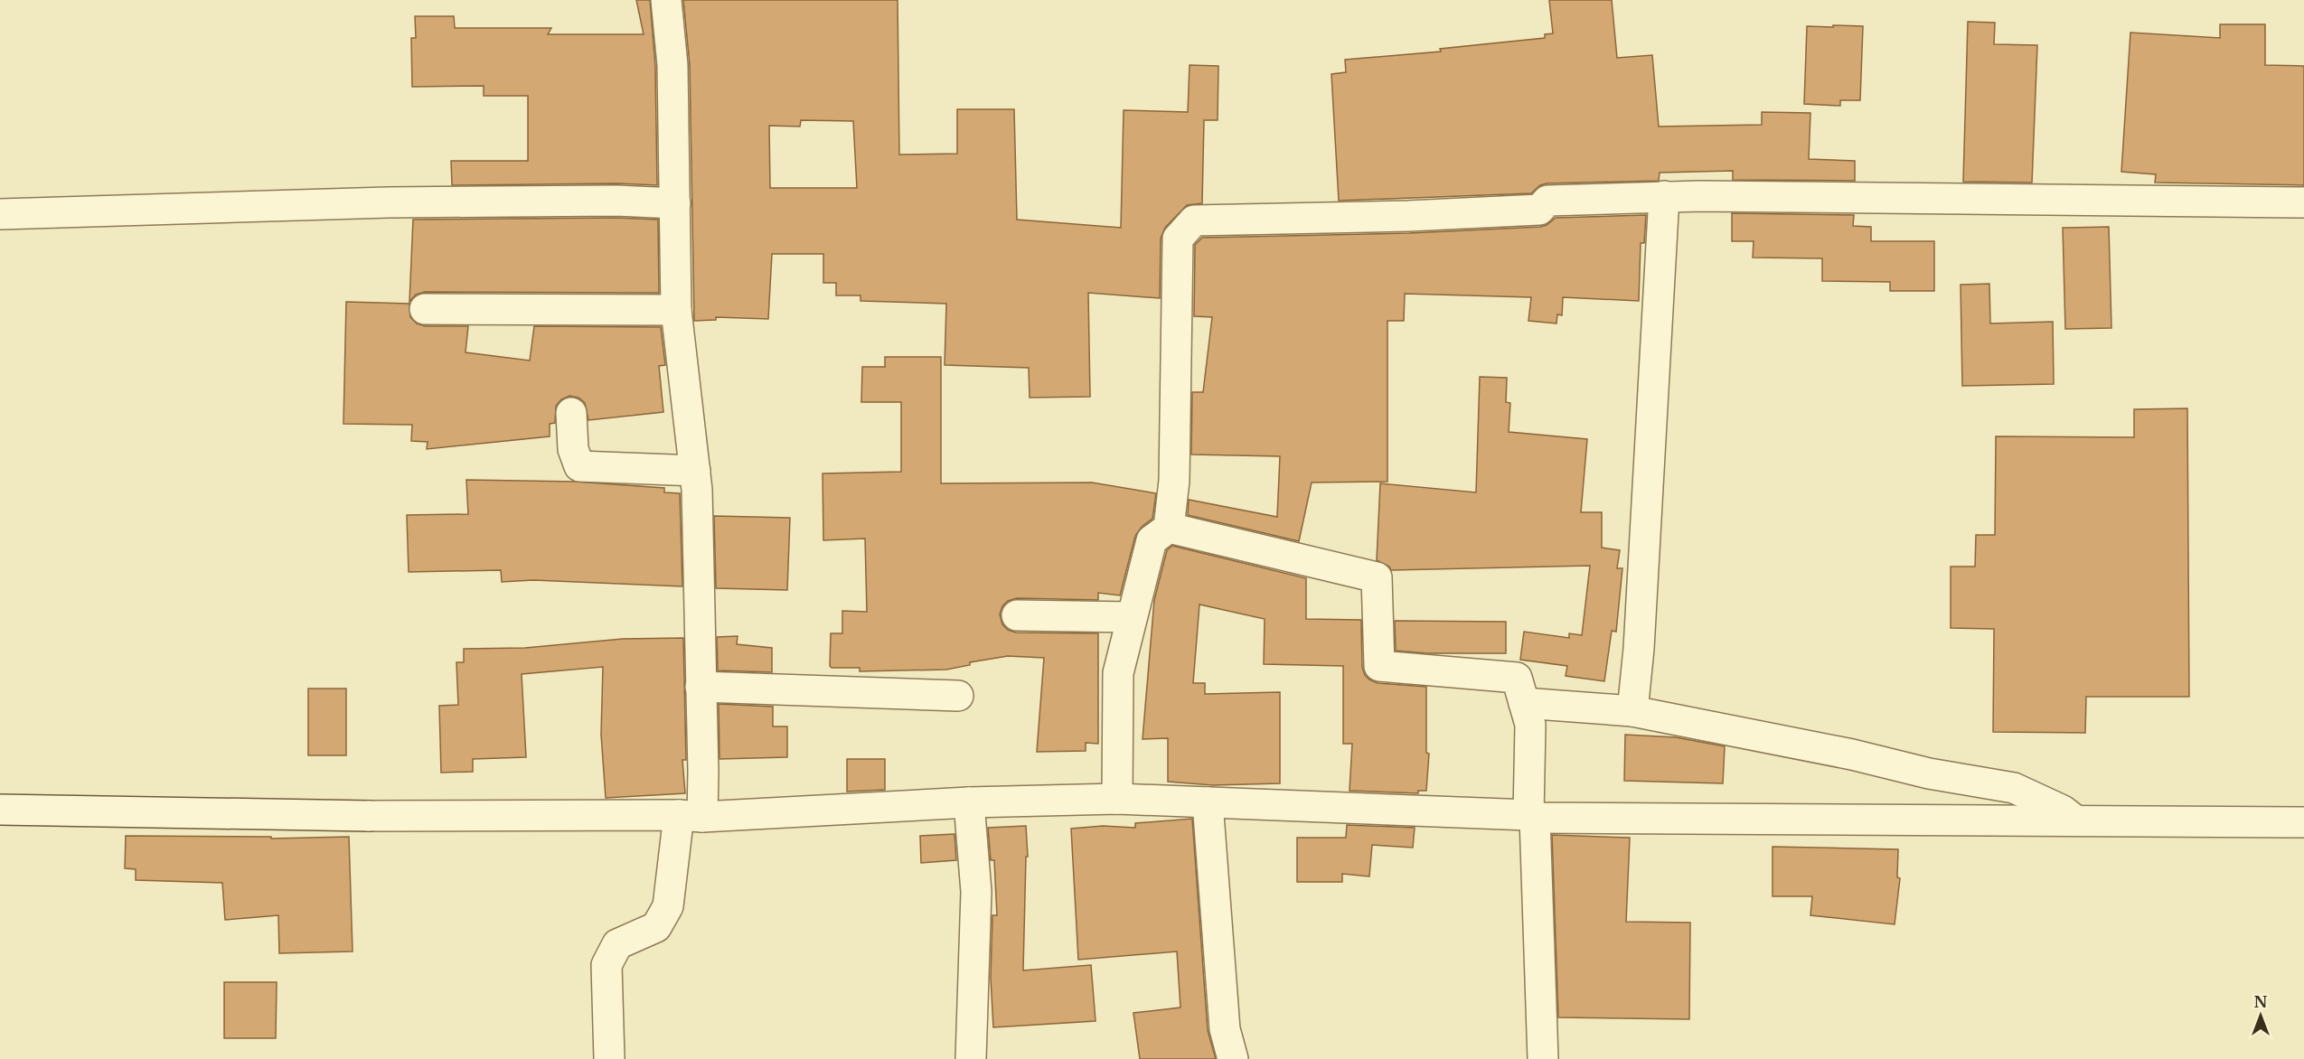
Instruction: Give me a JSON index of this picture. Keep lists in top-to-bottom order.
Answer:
{
  "north": "top"
}
